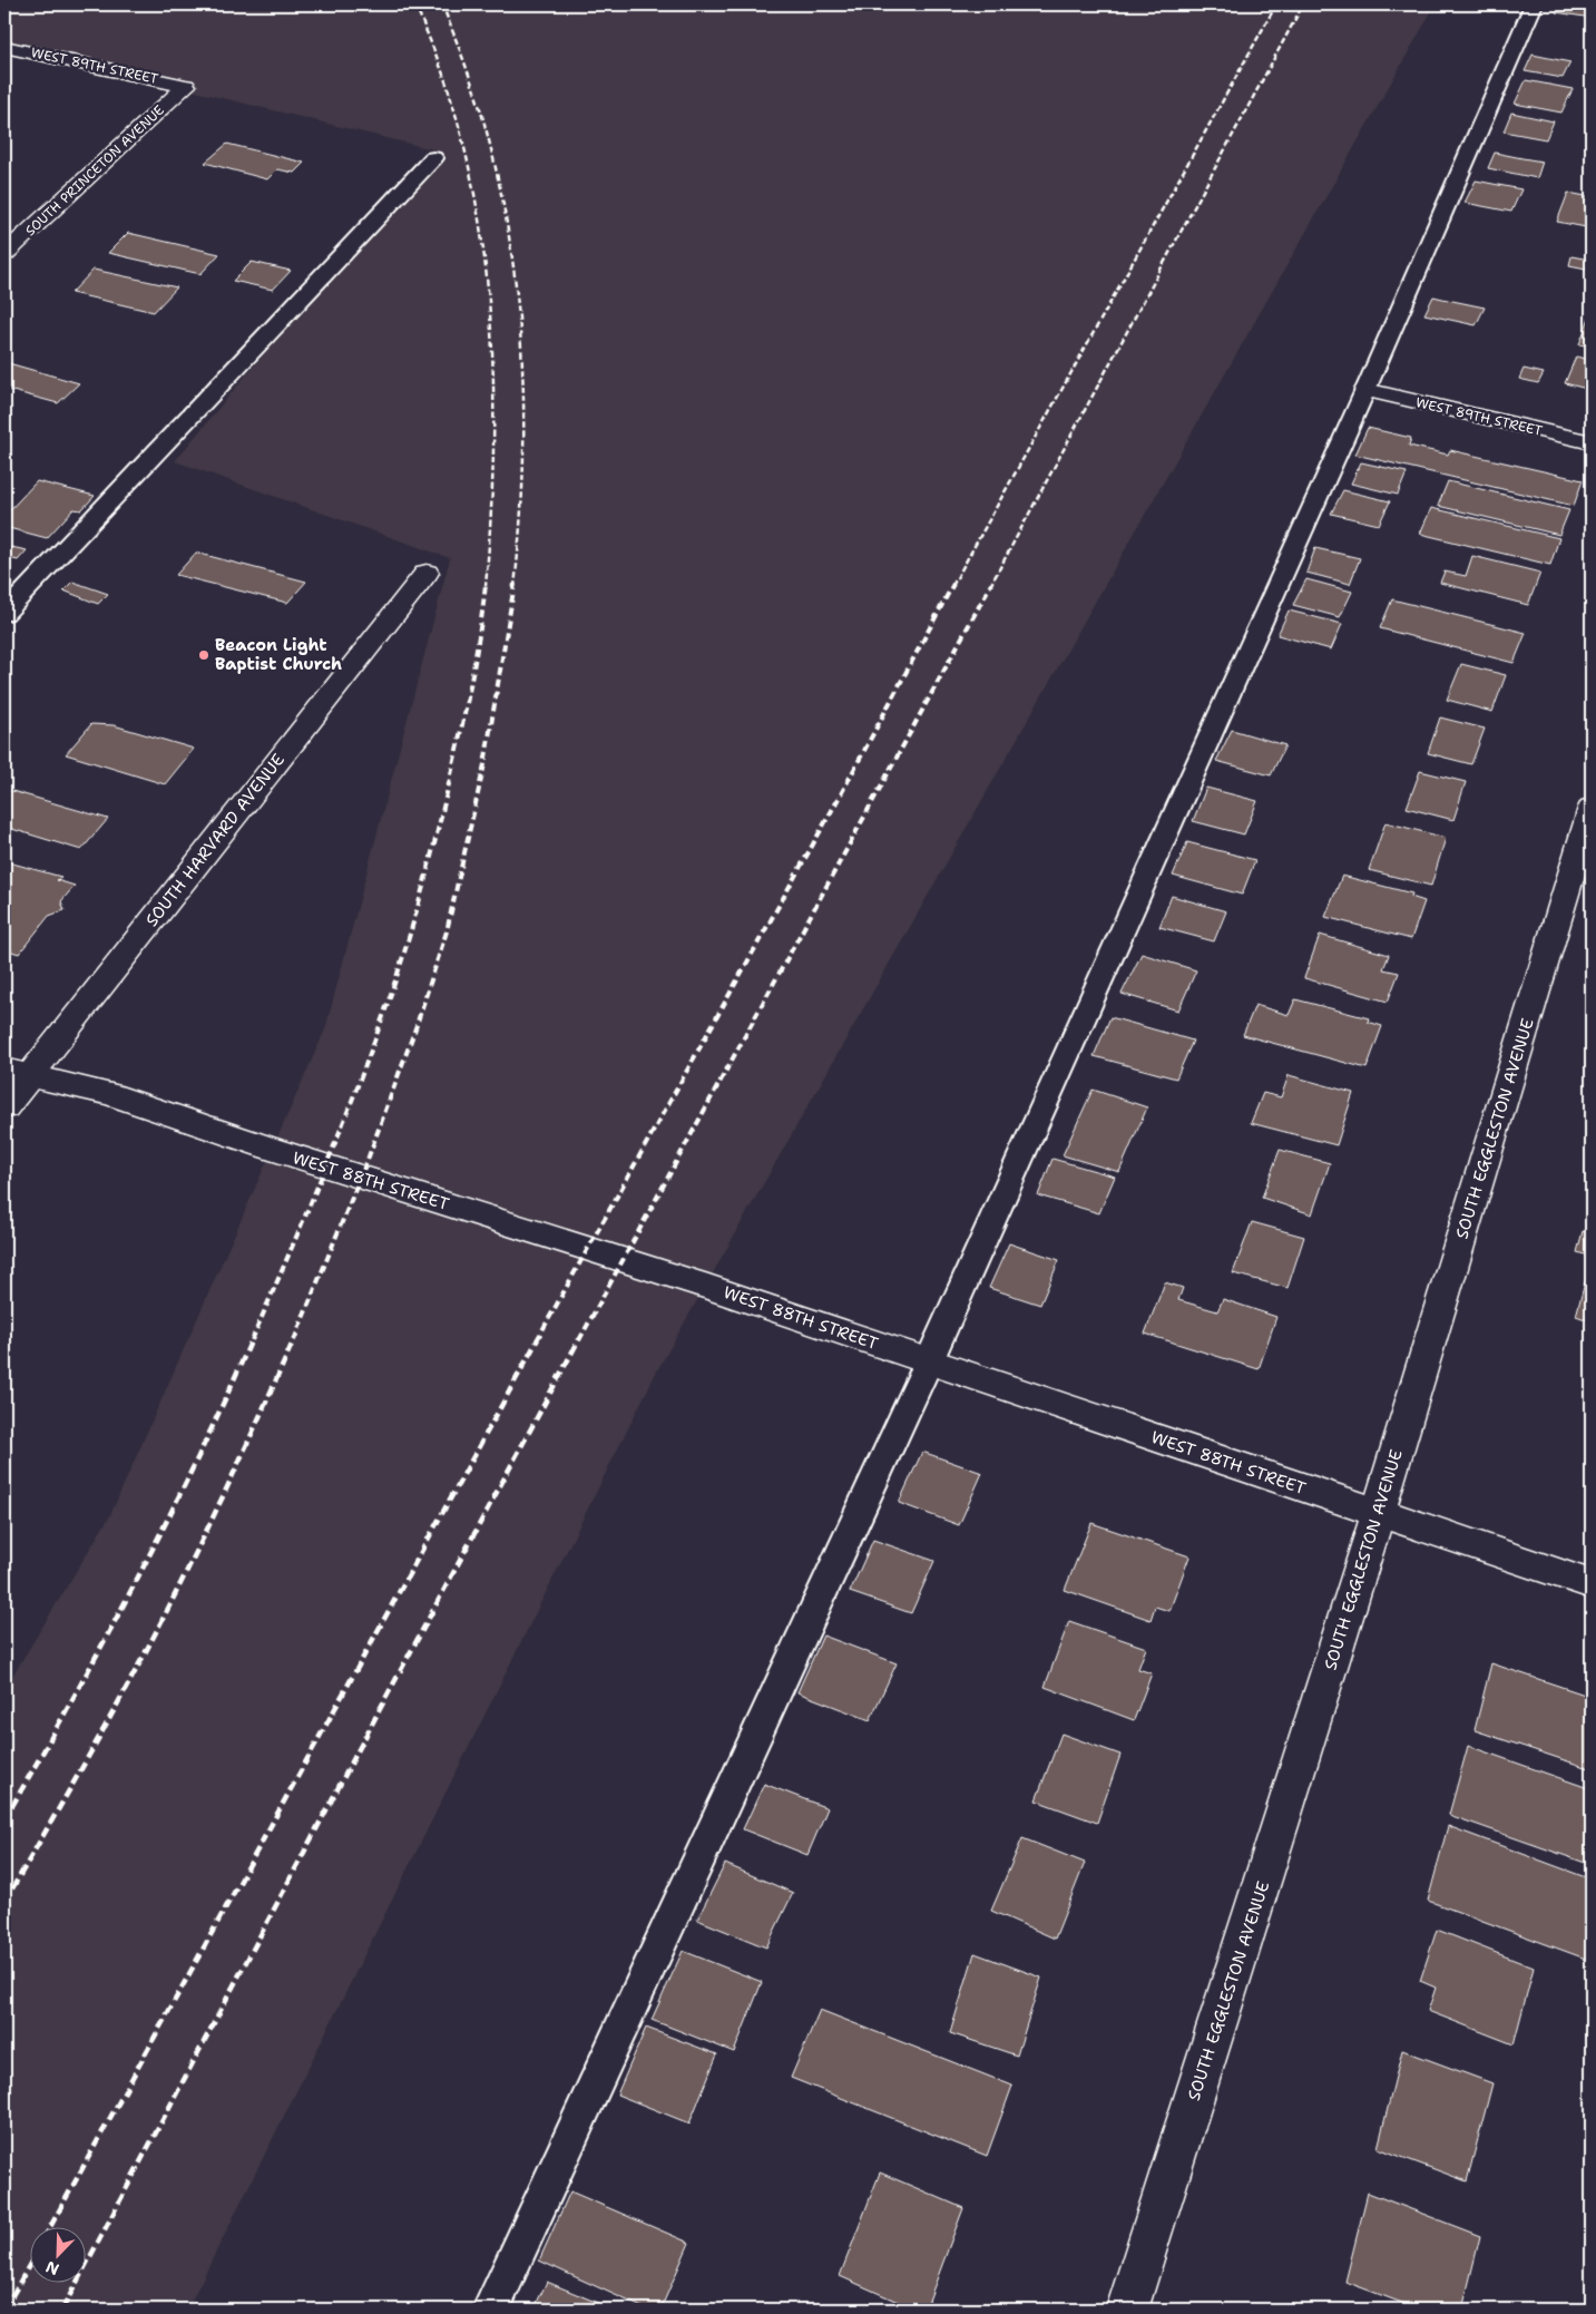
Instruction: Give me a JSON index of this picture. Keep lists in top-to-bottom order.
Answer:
{
  "streets": {
    "street": [
      "WEST 89TH STREET",
      "SOUTH PRINCETON AVENUE",
      "SOUTH HARVARD AVENUE",
      "SOUTH EGGLESTON AVENUE",
      "WEST 88TH STREET"
    ]
  },
  "crossings": [
    ["WEST 89TH STREET", "SOUTH PRINCETON AVENUE"],
    ["SOUTH HARVARD AVENUE", "WEST 88TH STREET"],
    ["SOUTH EGGLESTON AVENUE", "WEST 88TH STREET"]
  ],
  "places": ["Beacon Light Baptist Church"],
  "north": "bottom left"
}
